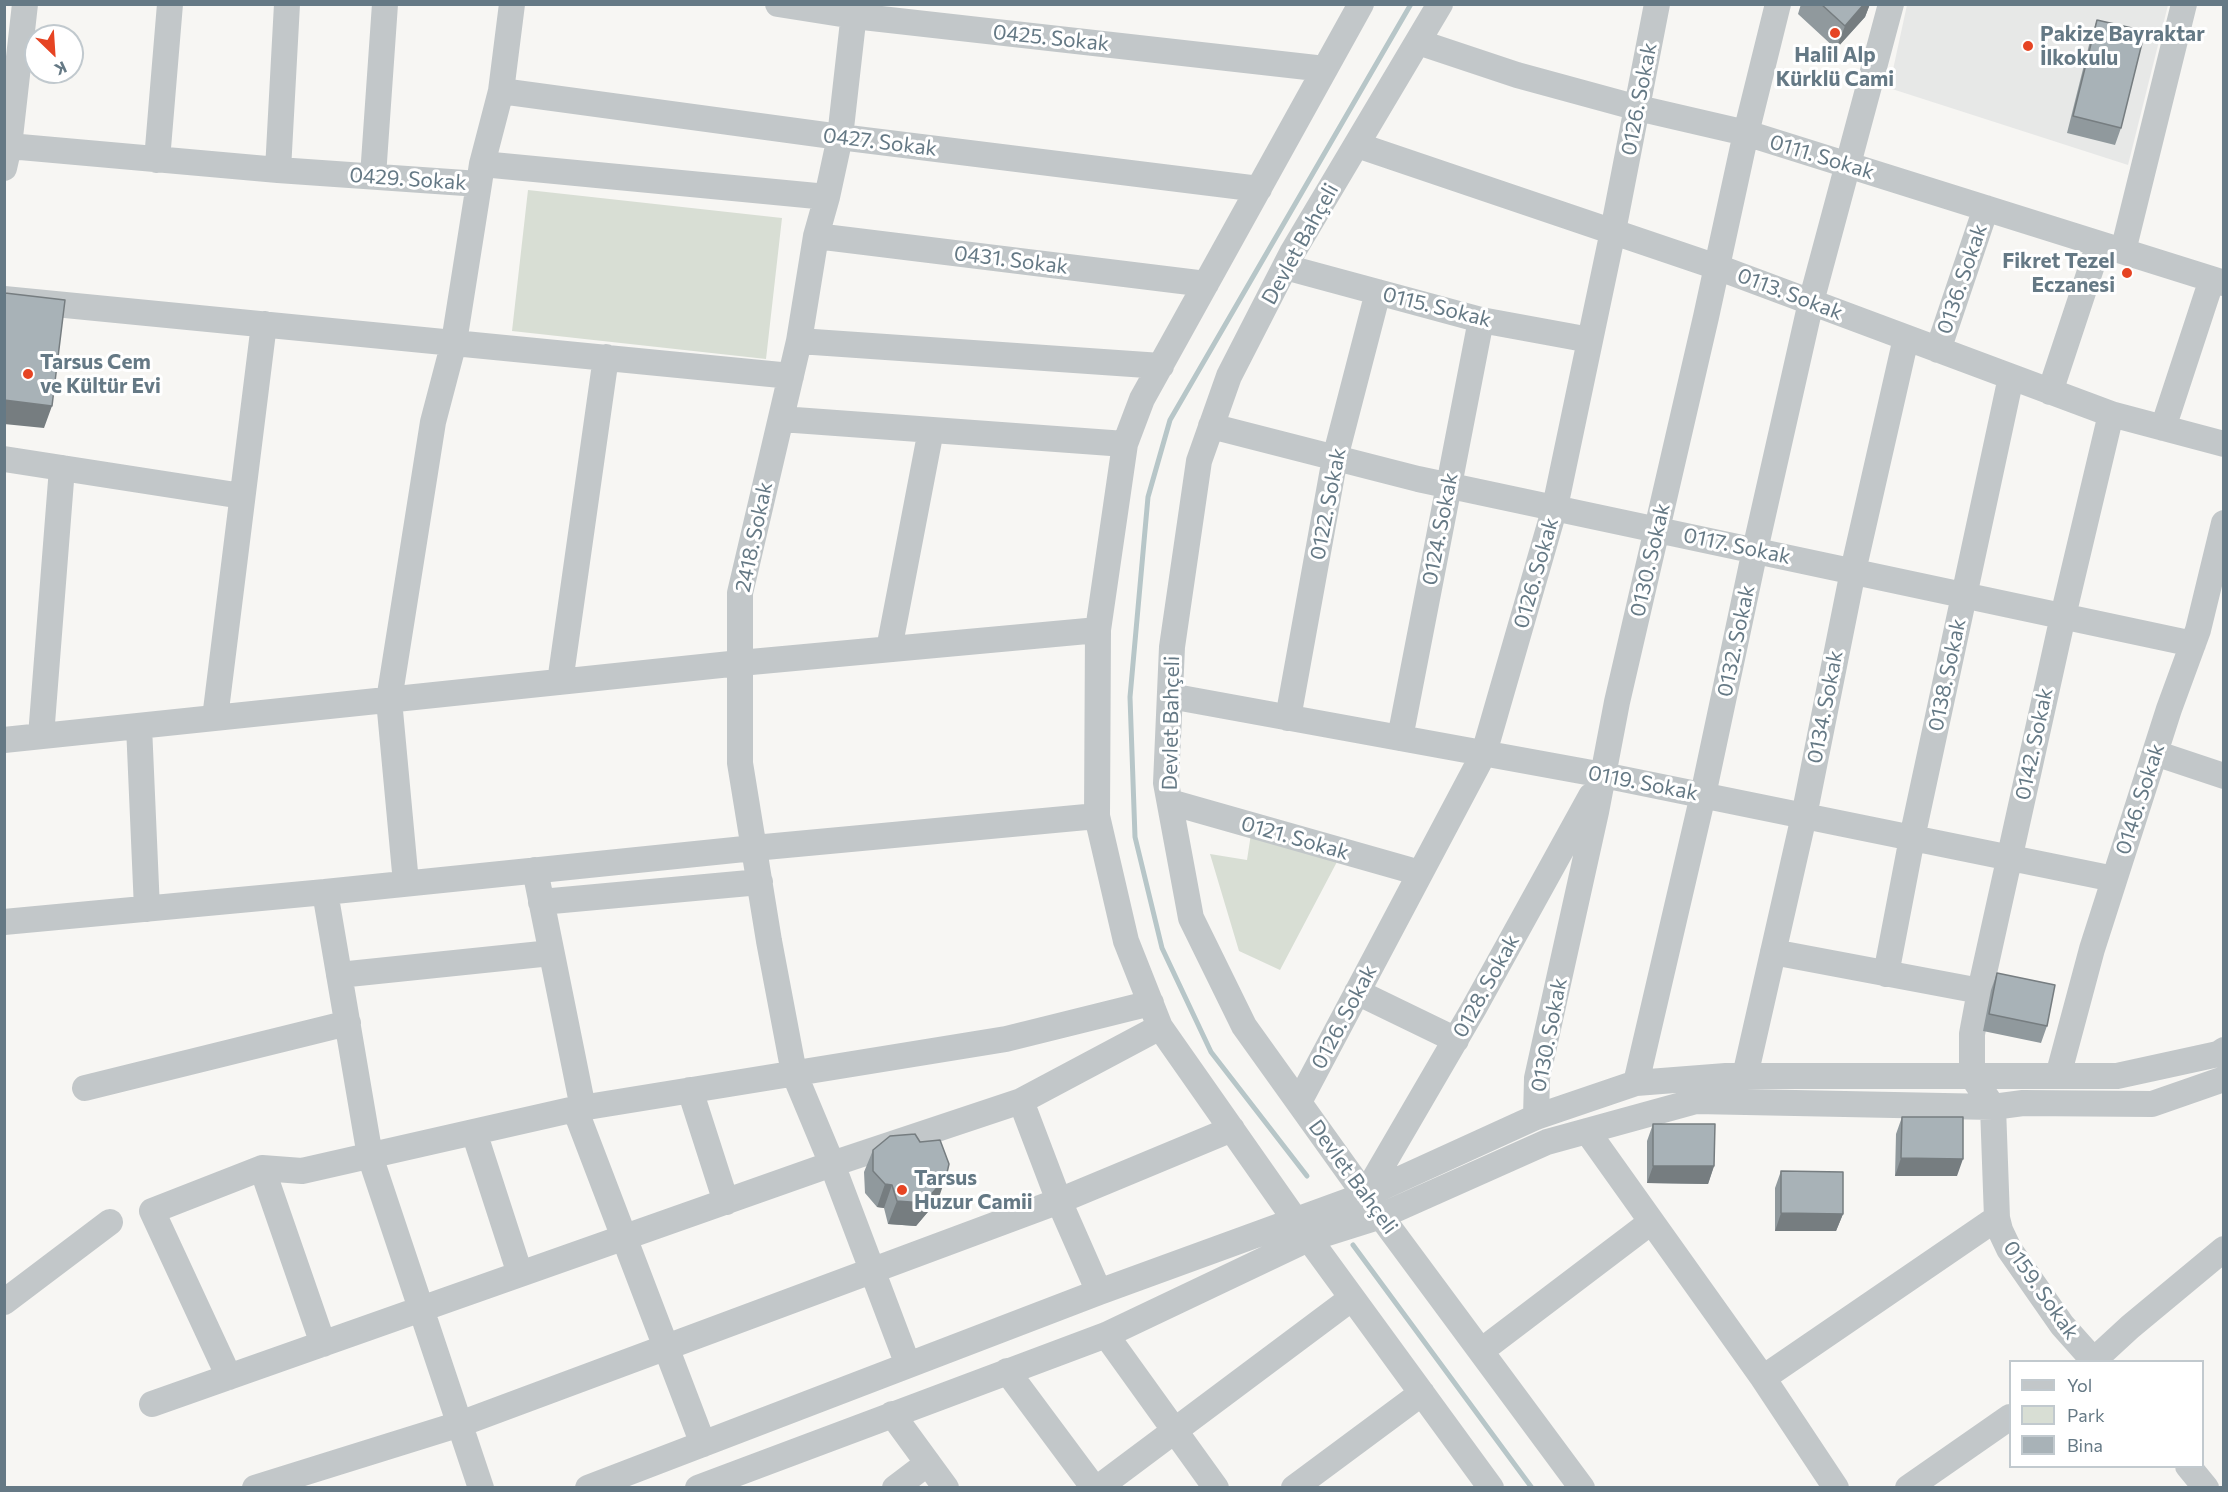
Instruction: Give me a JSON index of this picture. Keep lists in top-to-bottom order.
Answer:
{
  "streets": {
    "street": [
      "0425. Sokak",
      "0126. Sokak",
      "0427. Sokak",
      "0111. Sokak",
      "0429. Sokak",
      "Devlet Bahçeli",
      "0431. Sokak",
      "0136. Sokak",
      "0113. Sokak",
      "0115. Sokak",
      "0122. Sokak",
      "0124. Sokak",
      "2418. Sokak",
      "0117. Sokak",
      "0130. Sokak",
      "0132. Sokak",
      "0138. Sokak",
      "0134. Sokak",
      "0142. Sokak",
      "0119. Sokak",
      "0146. Sokak",
      "0121. Sokak",
      "0128. Sokak",
      "0159. Sokak"
    ]
  },
  "crossings": [
    ["0425. Sokak", "2418. Sokak"],
    ["0126. Sokak", "0111. Sokak"],
    ["0126. Sokak", "Devlet Bahçeli"],
    ["0126. Sokak", "0113. Sokak"],
    ["0126. Sokak", "0115. Sokak"],
    ["0126. Sokak", "0117. Sokak"],
    ["0126. Sokak", "0119. Sokak"],
    ["0126. Sokak", "0121. Sokak"],
    ["0427. Sokak", "2418. Sokak"],
    ["0111. Sokak", "Devlet Bahçeli"],
    ["0111. Sokak", "0136. Sokak"],
    ["0111. Sokak", "0130. Sokak"],
    ["0111. Sokak", "0132. Sokak"],
    ["0429. Sokak", "2418. Sokak"],
    ["Devlet Bahçeli", "0113. Sokak"],
    ["Devlet Bahçeli", "0115. Sokak"],
    ["Devlet Bahçeli", "0117. Sokak"],
    ["Devlet Bahçeli", "0119. Sokak"],
    ["Devlet Bahçeli", "0121. Sokak"],
    ["Devlet Bahçeli", "0128. Sokak"],
    ["0431. Sokak", "2418. Sokak"],
    ["0136. Sokak", "0113. Sokak"],
    ["0113. Sokak", "0130. Sokak"],
    ["0113. Sokak", "0132. Sokak"],
    ["0113. Sokak", "0138. Sokak"],
    ["0113. Sokak", "0134. Sokak"],
    ["0113. Sokak", "0142. Sokak"],
    ["0115. Sokak", "0122. Sokak"],
    ["0115. Sokak", "0124. Sokak"],
    ["0122. Sokak", "0117. Sokak"],
    ["0122. Sokak", "0119. Sokak"],
    ["0124. Sokak", "0117. Sokak"],
    ["0124. Sokak", "0119. Sokak"],
    ["0117. Sokak", "0130. Sokak"],
    ["0117. Sokak", "0132. Sokak"],
    ["0117. Sokak", "0138. Sokak"],
    ["0117. Sokak", "0134. Sokak"],
    ["0117. Sokak", "0142. Sokak"],
    ["0117. Sokak", "0146. Sokak"],
    ["0130. Sokak", "0119. Sokak"],
    ["0130. Sokak", "0128. Sokak"],
    ["0132. Sokak", "0119. Sokak"],
    ["0138. Sokak", "0119. Sokak"],
    ["0134. Sokak", "0119. Sokak"],
    ["0142. Sokak", "0119. Sokak"],
    ["0119. Sokak", "0146. Sokak"],
    ["0119. Sokak", "0128. Sokak"]
  ],
  "places": [
    "Halil Alp Kürklü Cami",
    "Pakize Bayraktar İlkokulu",
    "Fikret Tezel Eczanesi",
    "Tarsus Cem ve Kültür Evi",
    "Tarsus Huzur Camii"
  ],
  "legend": ["Yol", "Park", "Bina"],
  "north": "bottom right"
}
